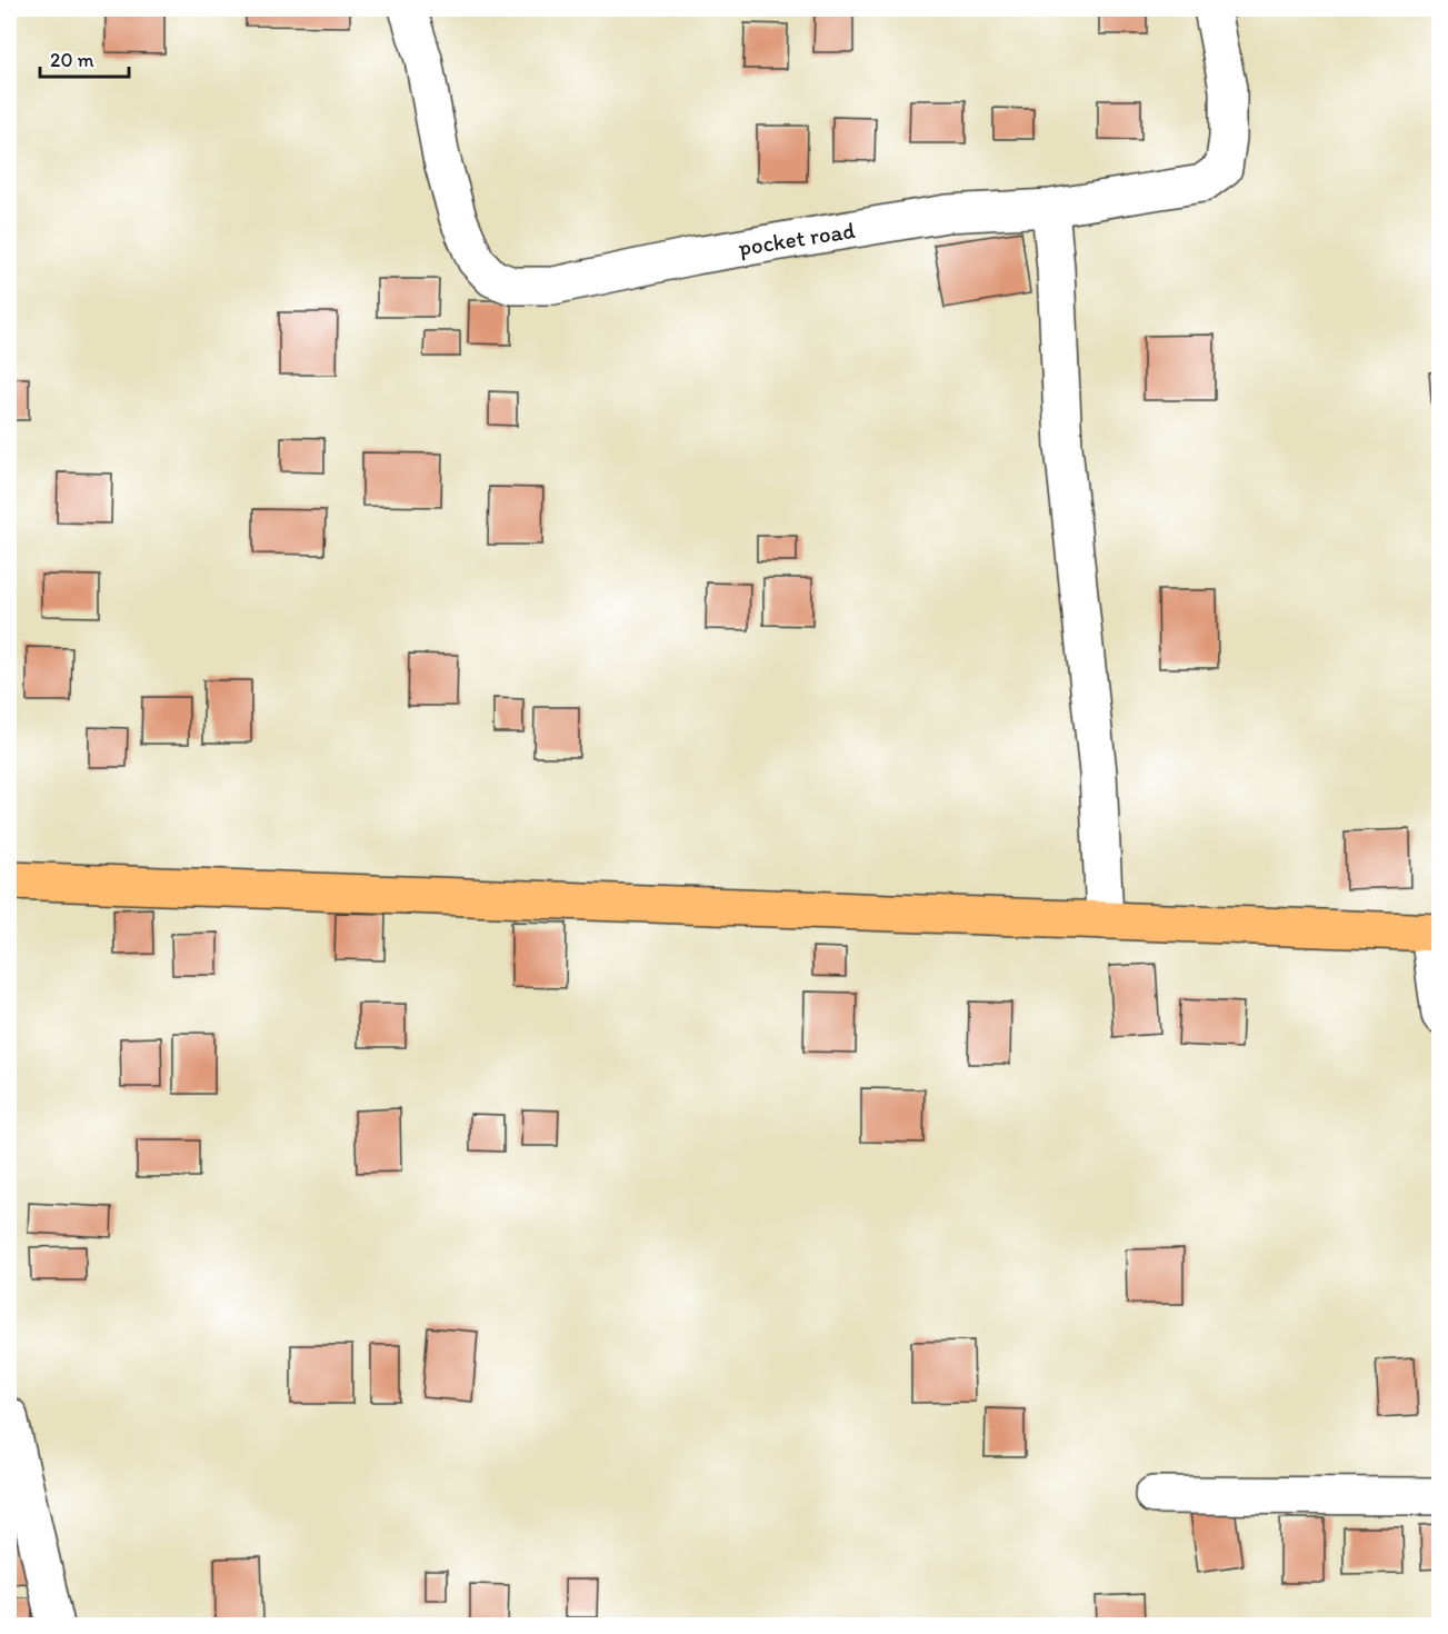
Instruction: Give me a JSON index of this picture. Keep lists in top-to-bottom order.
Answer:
{
  "streets": {
    "street": ["pocket road"]
  },
  "scale_bar": "20 m"
}
